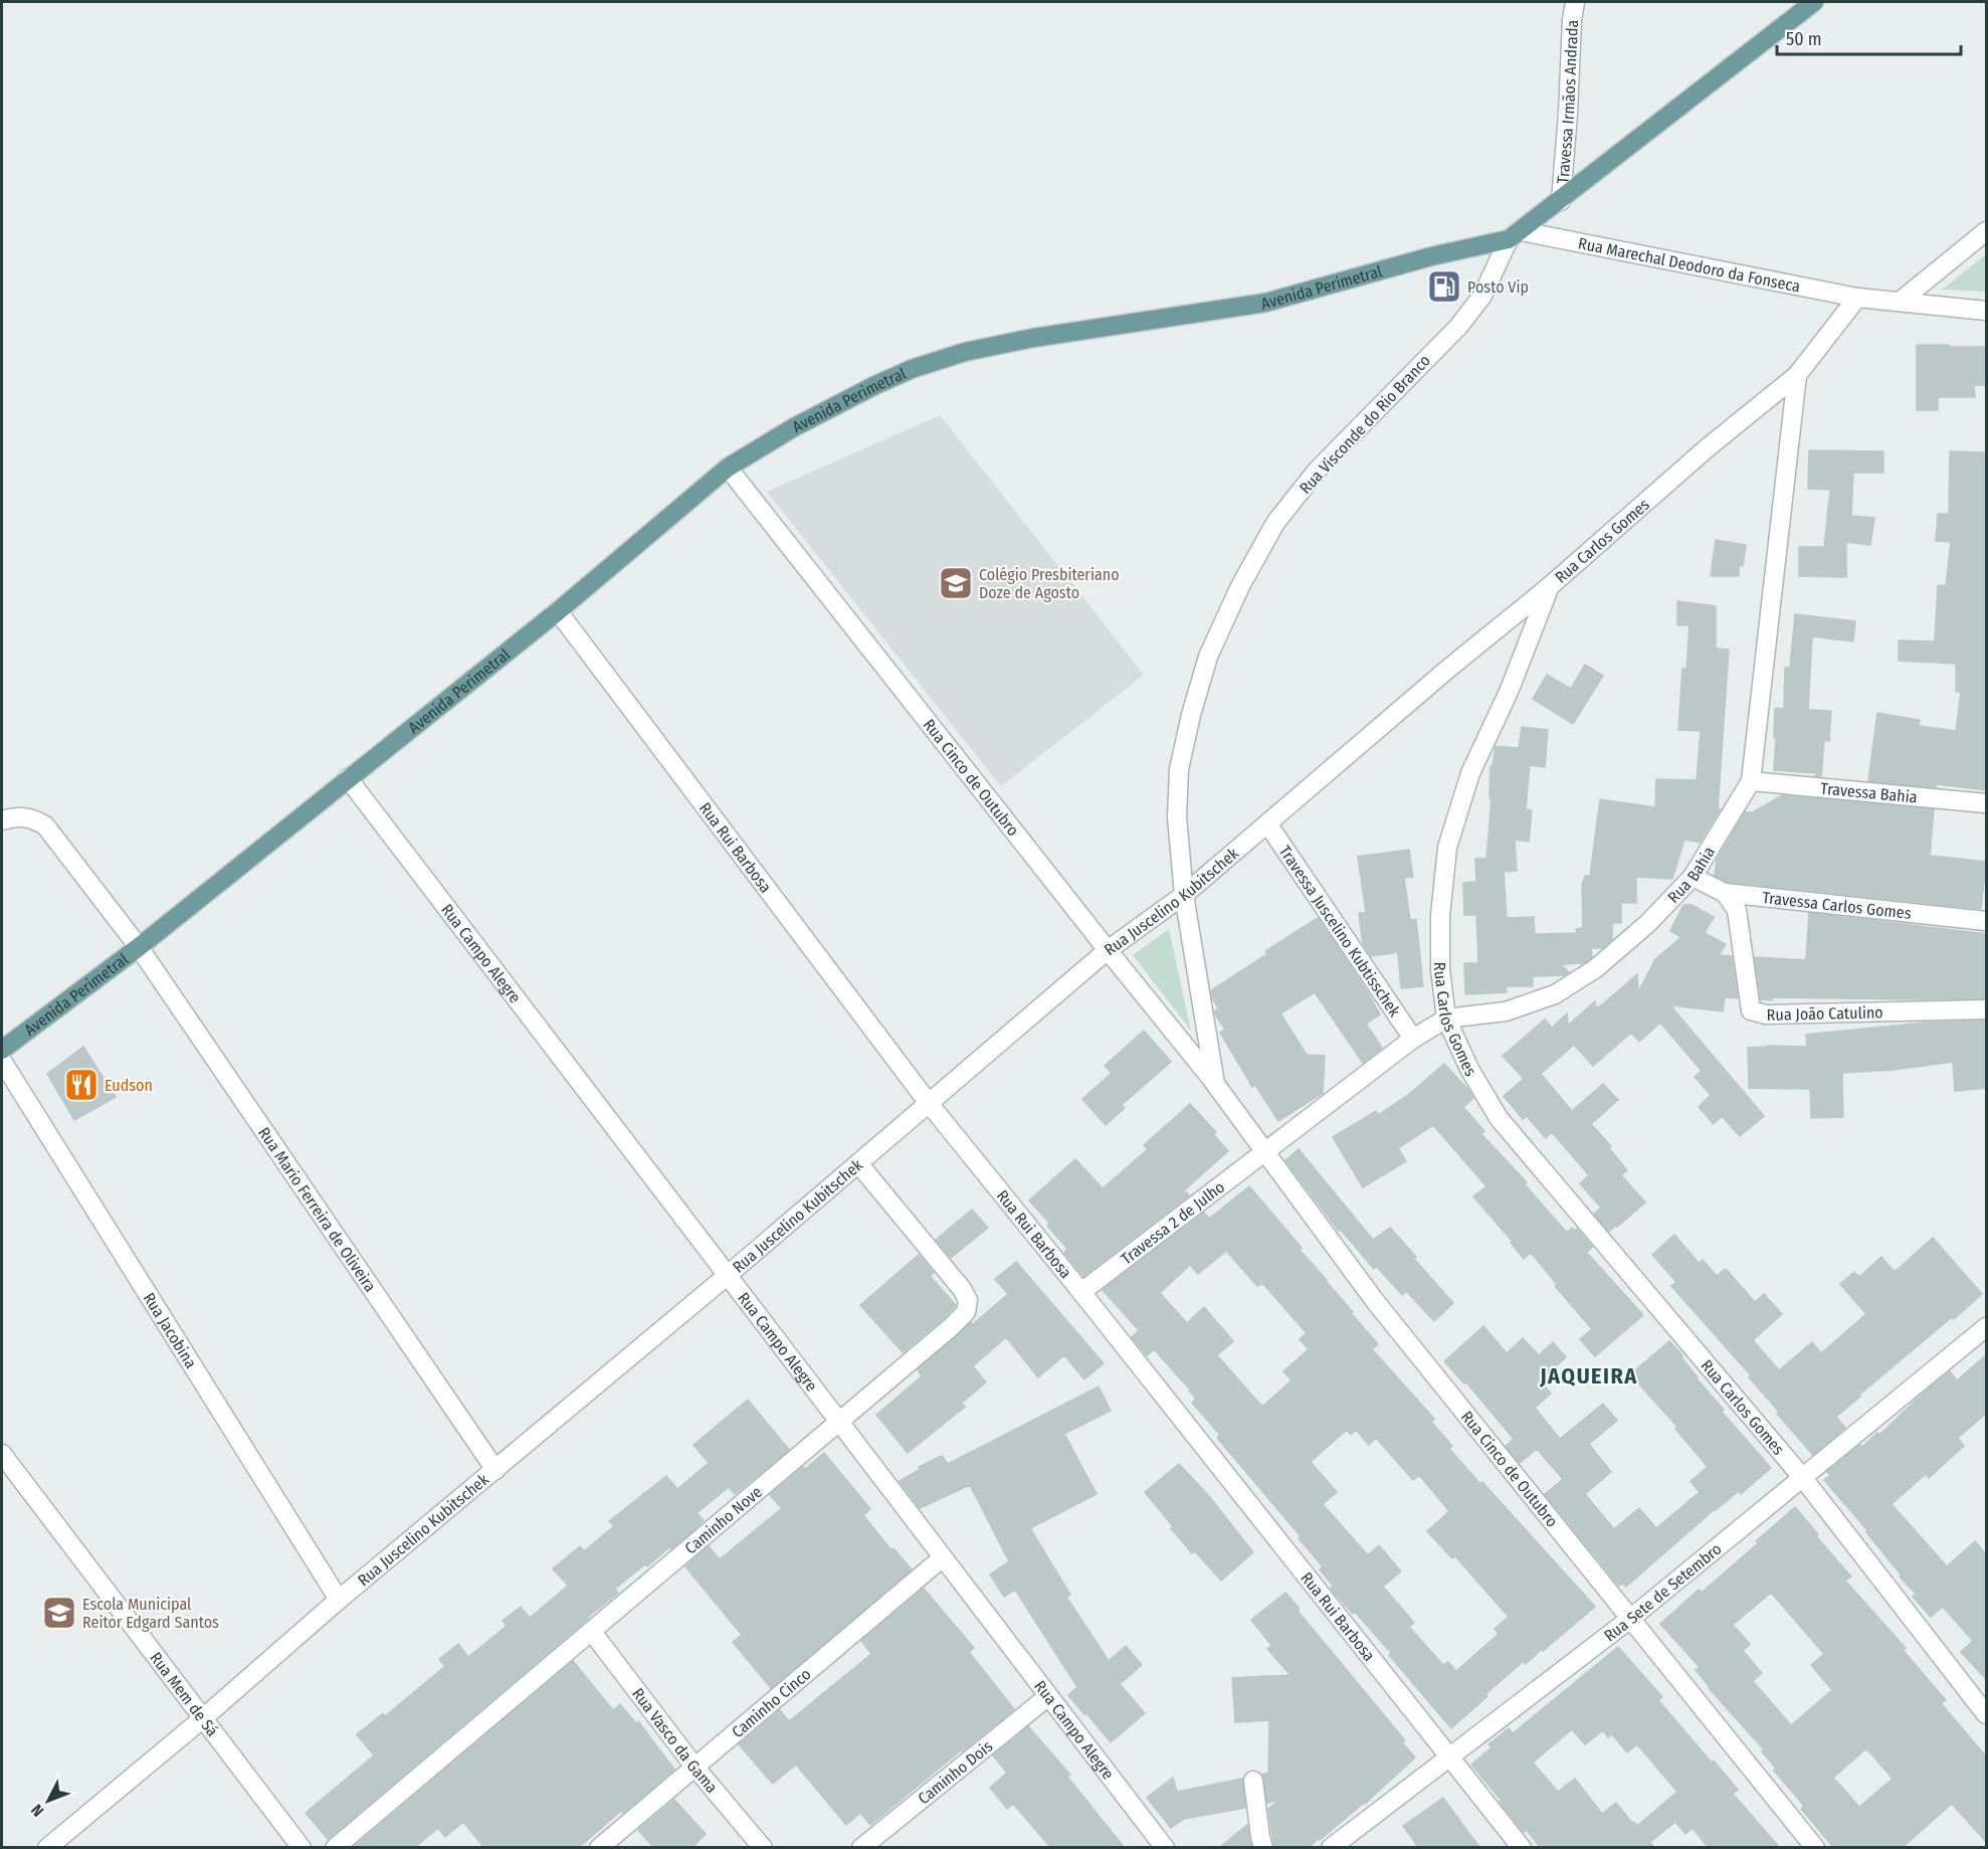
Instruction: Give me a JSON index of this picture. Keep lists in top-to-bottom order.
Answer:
{
  "streets": {
    "main road": ["Avenida Perimetral"],
    "street": [
      "Travessa Irmãos Andrada",
      "Rua Marechal Deodoro da Fonseca",
      "Rua Visconde do Rio Branco",
      "Rua Carlos Gomes",
      "Rua Cinco de Outubro",
      "Travessa Bahia",
      "Rua Rui Barbosa",
      "Rua Bahia",
      "Rua Juscelino Kubitschek",
      "Travessa Carlos Gomes",
      "Travessa Juscelino Kubtisschek",
      "Rua Campo Alegre",
      "Rua João Catulino",
      "Rua Mario Ferreira de Oliveira",
      "Travessa 2 de Julho",
      "Rua Jacobina",
      "Caminho Nove",
      "Rua Sete de Setembro",
      "Rua Mem de Sá",
      "Caminho Cinco",
      "Rua Vasco da Gama",
      "Caminho Dois"
    ]
  },
  "crossings": [
    ["Travessa Irmãos Andrada", "Avenida Perimetral"],
    ["Rua Marechal Deodoro da Fonseca", "Avenida Perimetral"],
    ["Rua Marechal Deodoro da Fonseca", "Rua Visconde do Rio Branco"],
    ["Rua Marechal Deodoro da Fonseca", "Rua Carlos Gomes"],
    ["Avenida Perimetral", "Rua Visconde do Rio Branco"],
    ["Avenida Perimetral", "Rua Cinco de Outubro"],
    ["Avenida Perimetral", "Rua Rui Barbosa"],
    ["Avenida Perimetral", "Rua Campo Alegre"],
    ["Avenida Perimetral", "Rua Mario Ferreira de Oliveira"],
    ["Rua Visconde do Rio Branco", "Rua Cinco de Outubro"],
    ["Rua Visconde do Rio Branco", "Rua Juscelino Kubitschek"],
    ["Rua Carlos Gomes", "Rua Bahia"],
    ["Rua Carlos Gomes", "Rua Juscelino Kubitschek"],
    ["Rua Carlos Gomes", "Rua Sete de Setembro"],
    ["Rua Cinco de Outubro", "Rua Bahia"],
    ["Rua Cinco de Outubro", "Rua Juscelino Kubitschek"],
    ["Rua Cinco de Outubro", "Travessa 2 de Julho"],
    ["Rua Cinco de Outubro", "Rua Sete de Setembro"],
    ["Travessa Bahia", "Rua Bahia"],
    ["Rua Rui Barbosa", "Rua Juscelino Kubitschek"],
    ["Rua Rui Barbosa", "Travessa 2 de Julho"],
    ["Rua Rui Barbosa", "Rua Sete de Setembro"],
    ["Rua Bahia", "Travessa Carlos Gomes"],
    ["Rua Bahia", "Travessa Juscelino Kubtisschek"],
    ["Rua Bahia", "Travessa 2 de Julho"],
    ["Rua Juscelino Kubitschek", "Travessa Juscelino Kubtisschek"],
    ["Rua Juscelino Kubitschek", "Rua Campo Alegre"],
    ["Rua Juscelino Kubitschek", "Rua Mario Ferreira de Oliveira"],
    ["Rua Juscelino Kubitschek", "Rua Jacobina"],
    ["Rua Juscelino Kubitschek", "Caminho Nove"],
    ["Rua Juscelino Kubitschek", "Rua Mem de Sá"],
    ["Travessa Carlos Gomes", "Rua João Catulino"],
    ["Rua Campo Alegre", "Caminho Nove"],
    ["Rua Campo Alegre", "Caminho Cinco"],
    ["Rua Campo Alegre", "Caminho Dois"],
    ["Caminho Nove", "Rua Vasco da Gama"],
    ["Caminho Cinco", "Rua Vasco da Gama"]
  ],
  "districts": ["JAQUEIRA"],
  "places": {
    "fuel station": ["Posto Vip"],
    "school or university": ["Colégio Presbiteriano Doze de Agosto", "Escola Municipal Reitor Edgard Santos"],
    "restaurant": ["Eudson"]
  },
  "scale_bar": "50 m",
  "north": "bottom left"
}
